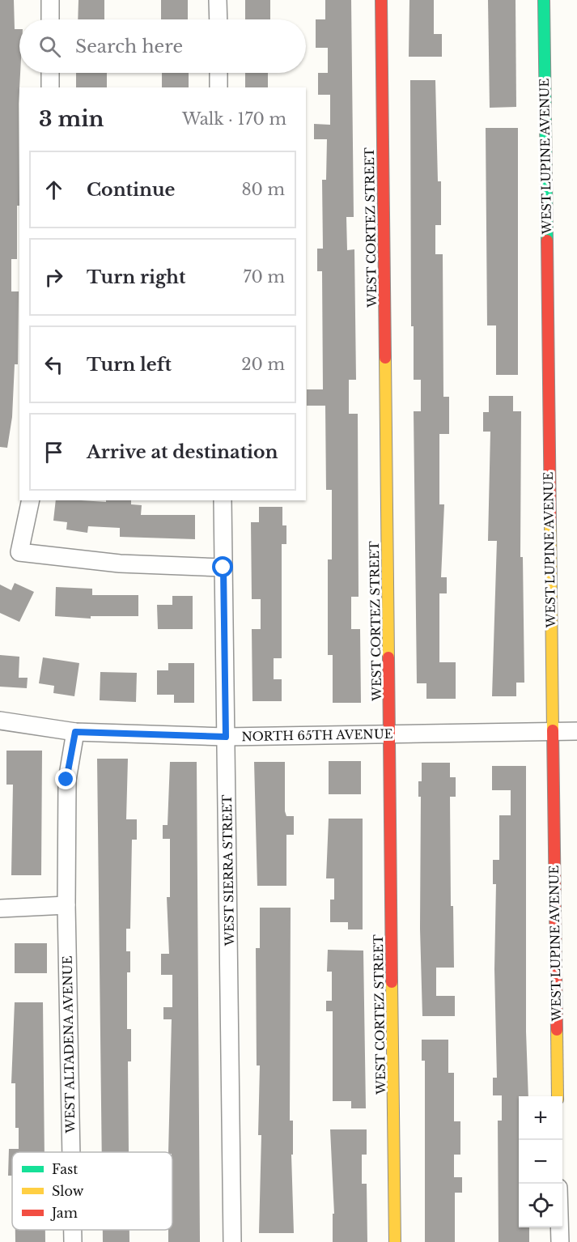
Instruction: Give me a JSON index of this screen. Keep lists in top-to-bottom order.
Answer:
{
  "streets": {
    "street": [
      "WEST LUPINE AVENUE",
      "WEST CORTEZ STREET",
      "NORTH 65TH AVENUE",
      "WEST SIERRA STREET",
      "WEST ALTADENA AVENUE"
    ]
  },
  "crossings": [
    ["WEST LUPINE AVENUE", "NORTH 65TH AVENUE"],
    ["WEST CORTEZ STREET", "NORTH 65TH AVENUE"],
    ["NORTH 65TH AVENUE", "WEST SIERRA STREET"],
    ["NORTH 65TH AVENUE", "WEST ALTADENA AVENUE"]
  ],
  "legend": ["Fast", "Slow", "Jam"],
  "page": {
    "search": "Search here",
    "heading": ["3 min", "Walk · 170 m"],
    "list": [
      ["Continue", "80 m"],
      ["Turn right", "70 m"],
      ["Turn left", "20 m"],
      "Arrive at destination"
    ],
    "map_buttons": ["+", "−"]
  }
}
